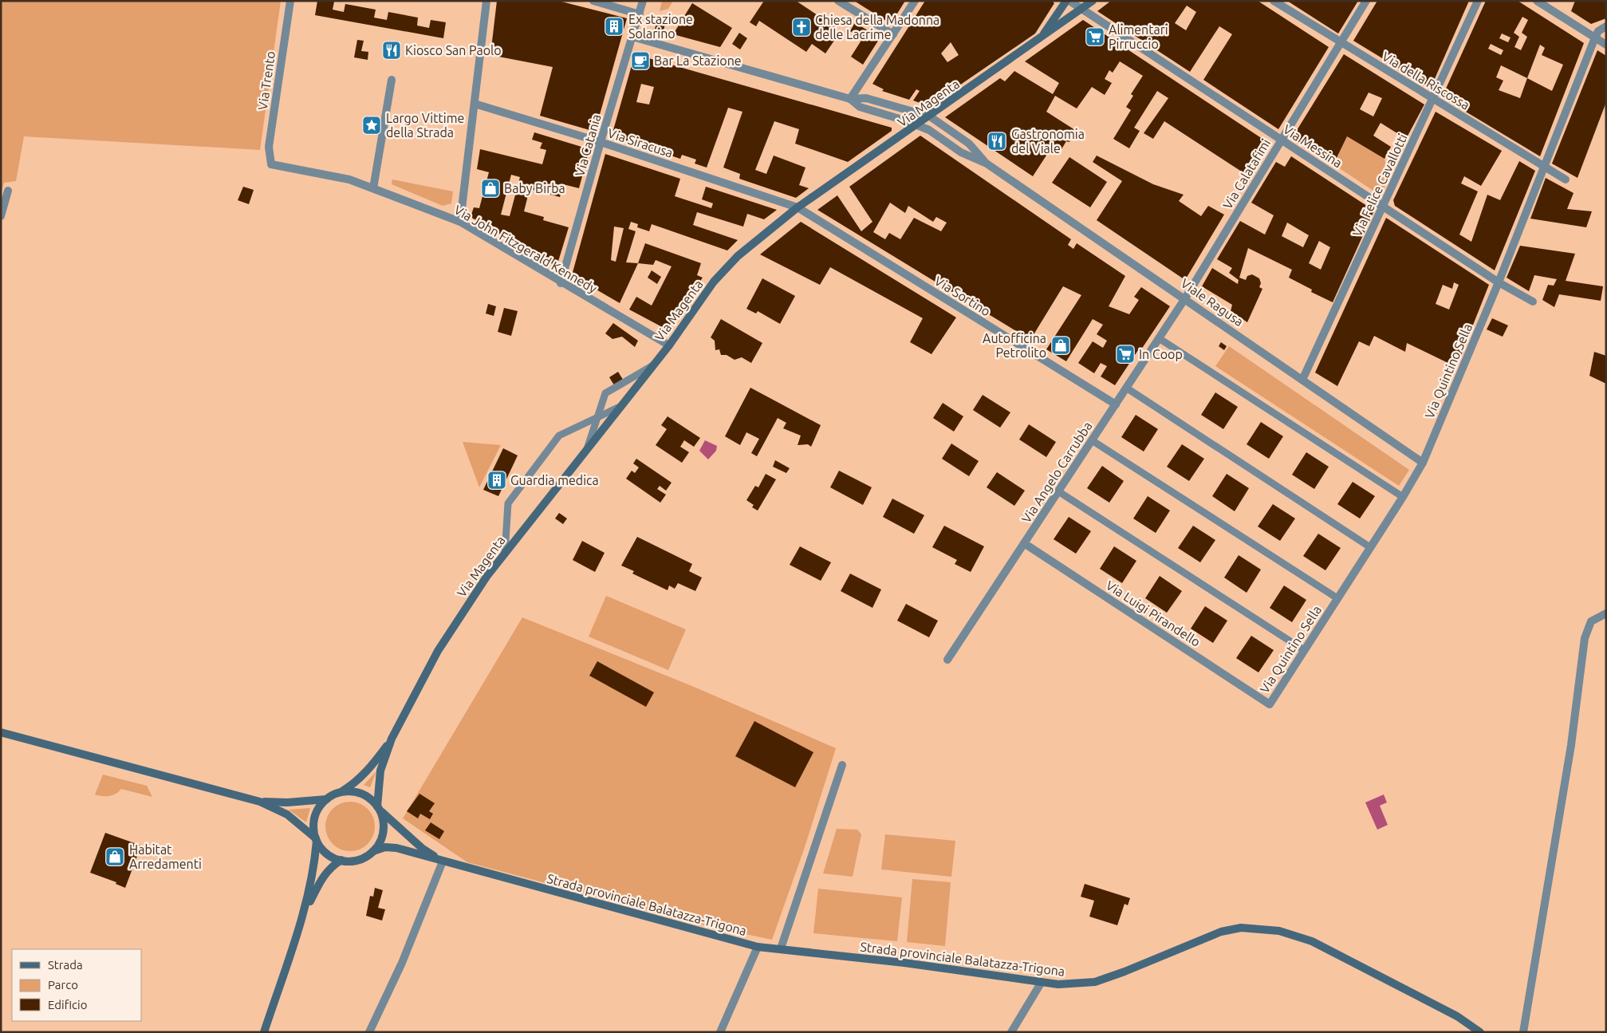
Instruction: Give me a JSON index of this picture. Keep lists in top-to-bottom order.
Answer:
{
  "streets": {
    "street": [
      "Via Trento",
      "Via della Riscossa",
      "Via Magenta",
      "Via Siracusa",
      "Via Catania",
      "Via Messina",
      "Via Calatafimi",
      "Via Felice Cavallotti",
      "Via John Fitzgerald Kennedy",
      "Via Sortino",
      "Viale Ragusa",
      "Via Quintino Sella",
      "Via Angelo Carrubba",
      "Via Luigi Pirandello",
      "Strada provinciale Balatazza-Trigona"
    ]
  },
  "crossings": [
    ["Via Trento", "Via John Fitzgerald Kennedy"],
    ["Via della Riscossa", "Via Calatafimi"],
    ["Via della Riscossa", "Via Felice Cavallotti"],
    ["Via della Riscossa", "Via Quintino Sella"],
    ["Via Magenta", "Via Siracusa"],
    ["Via Magenta", "Via Messina"],
    ["Via Magenta", "Via John Fitzgerald Kennedy"],
    ["Via Magenta", "Via Sortino"],
    ["Via Siracusa", "Via Catania"],
    ["Via Siracusa", "Via Sortino"],
    ["Via Catania", "Via John Fitzgerald Kennedy"],
    ["Via Messina", "Via Calatafimi"],
    ["Via Messina", "Via Felice Cavallotti"],
    ["Via Messina", "Via Quintino Sella"],
    ["Via Calatafimi", "Viale Ragusa"],
    ["Via Calatafimi", "Via Angelo Carrubba"],
    ["Via Felice Cavallotti", "Viale Ragusa"],
    ["Via Sortino", "Via Angelo Carrubba"],
    ["Viale Ragusa", "Via Quintino Sella"],
    ["Viale Ragusa", "Via Angelo Carrubba"],
    ["Via Quintino Sella", "Via Luigi Pirandello"],
    ["Via Angelo Carrubba", "Via Luigi Pirandello"]
  ],
  "places": {
    "building": ["Ex stazione Solarino", "Guardia medica"],
    "church": ["Chiesa della Madonna delle Lacrime"],
    "supermarket": ["Alimentari Pirruccio", "In Coop"],
    "restaurant": ["Kiosco San Paolo", "Gastronomia del Viale"],
    "cafe": ["Bar La Stazione"],
    "place": ["Largo Vittime della Strada"],
    "shop": ["Baby Birba", "Autofficina Petrolito", "Habitat Arredamenti"]
  },
  "legend": ["Strada", "Parco", "Edificio"]
}
